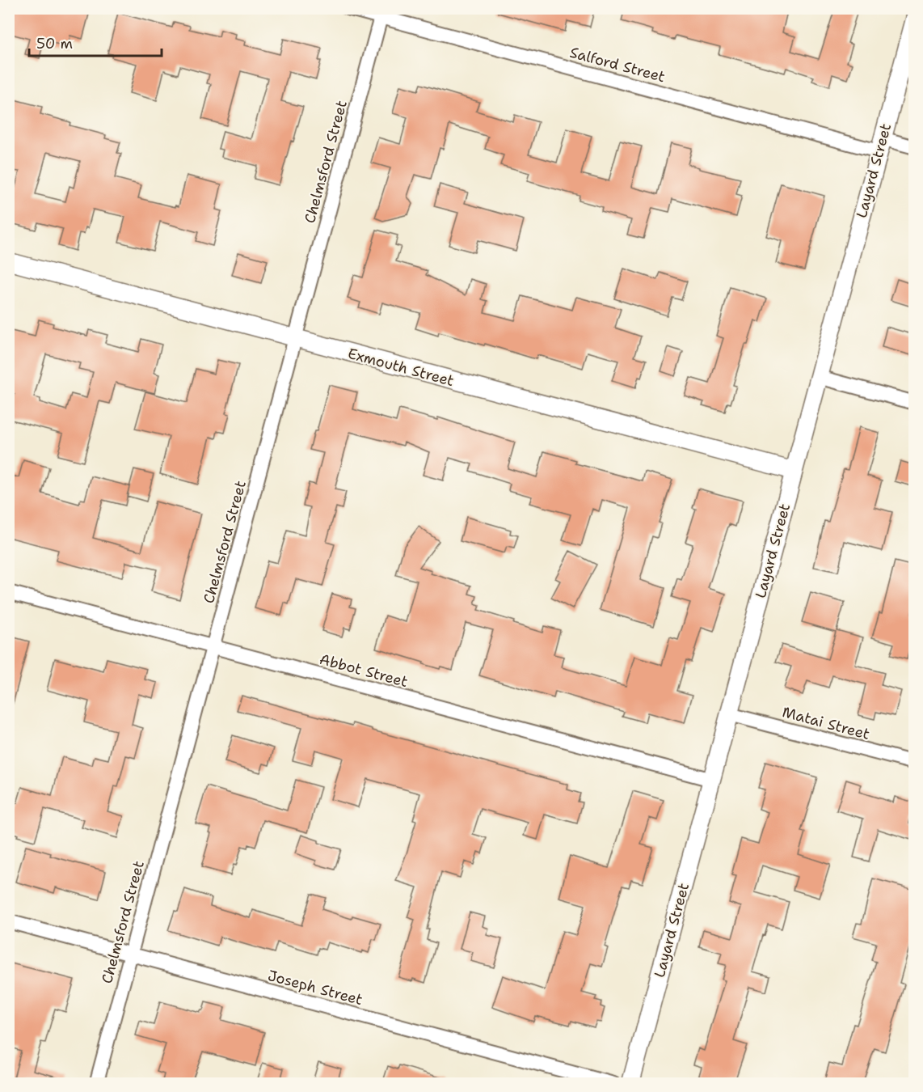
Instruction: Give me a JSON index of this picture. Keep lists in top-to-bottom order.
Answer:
{
  "streets": {
    "street": [
      "Salford Street",
      "Chelmsford Street",
      "Layard Street",
      "Exmouth Street",
      "Abbot Street",
      "Matai Street",
      "Joseph Street"
    ]
  },
  "crossings": [
    ["Salford Street", "Chelmsford Street"],
    ["Salford Street", "Layard Street"],
    ["Chelmsford Street", "Exmouth Street"],
    ["Chelmsford Street", "Abbot Street"],
    ["Chelmsford Street", "Joseph Street"],
    ["Layard Street", "Exmouth Street"],
    ["Layard Street", "Abbot Street"],
    ["Layard Street", "Matai Street"]
  ],
  "scale_bar": "50 m"
}
